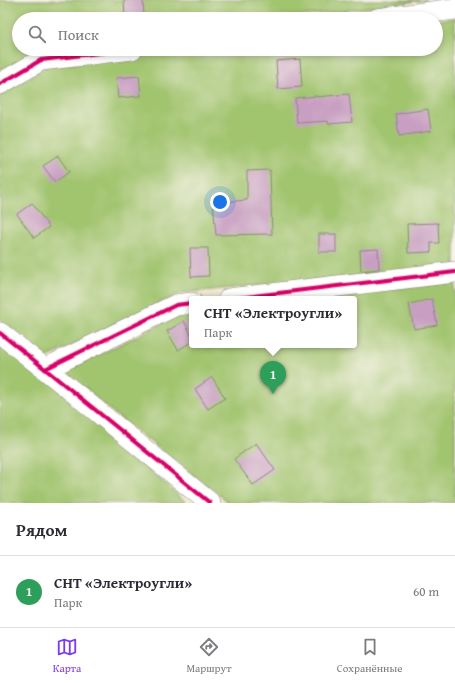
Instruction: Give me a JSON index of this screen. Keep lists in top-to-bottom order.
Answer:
{
  "page": {
    "search": "Поиск",
    "popup": ["СНТ «Электроугли»", "Парк"],
    "pins": "1",
    "heading": "Рядом",
    "list": [
      {
        "mark": "1",
        "name": "СНТ «Электроугли»",
        "note": "Парк",
        "value": "60 m"
      }
    ],
    "nav": ["Карта", "Маршрут", "Сохранённые"]
  }
}
